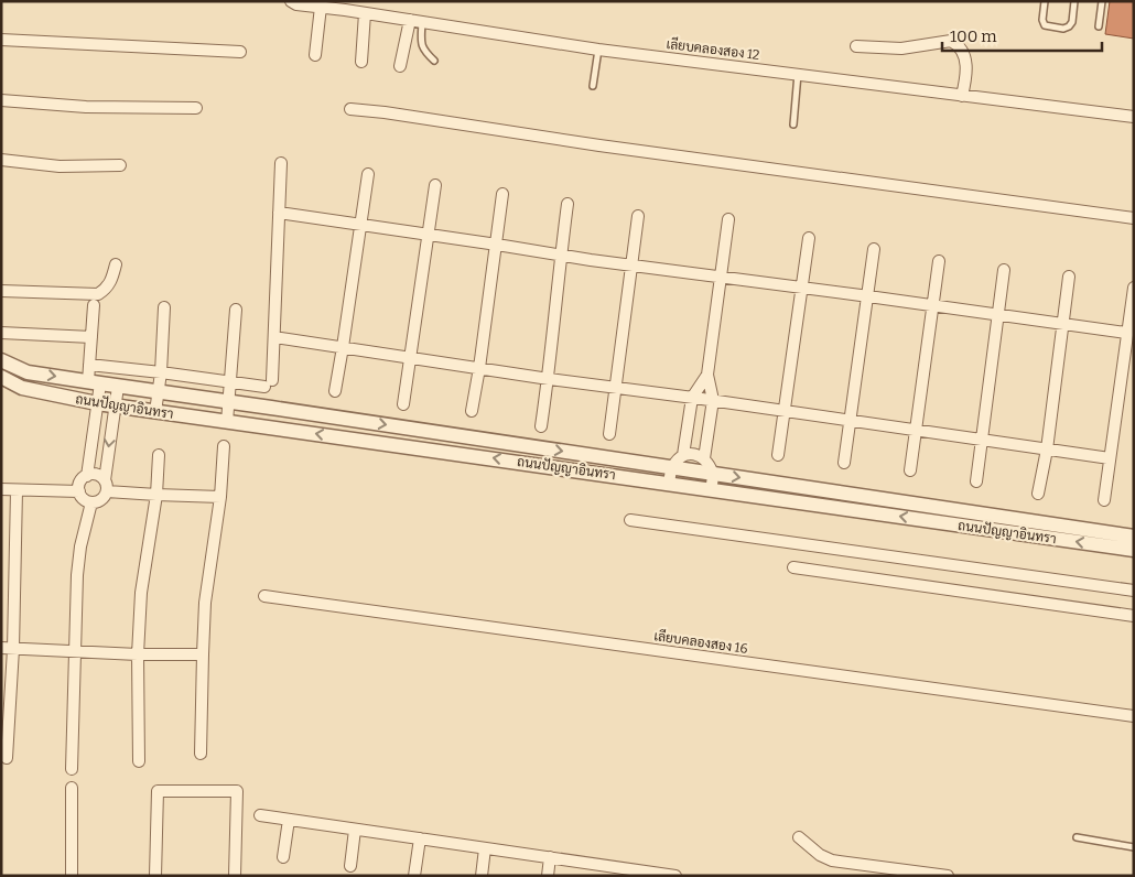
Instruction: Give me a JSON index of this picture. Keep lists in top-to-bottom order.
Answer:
{
  "streets": {
    "street": ["เลียบคลองสอง 12", "ถนนปัญญาอินทรา", "เลียบคลองสอง 16"]
  },
  "scale_bar": "100 m"
}
